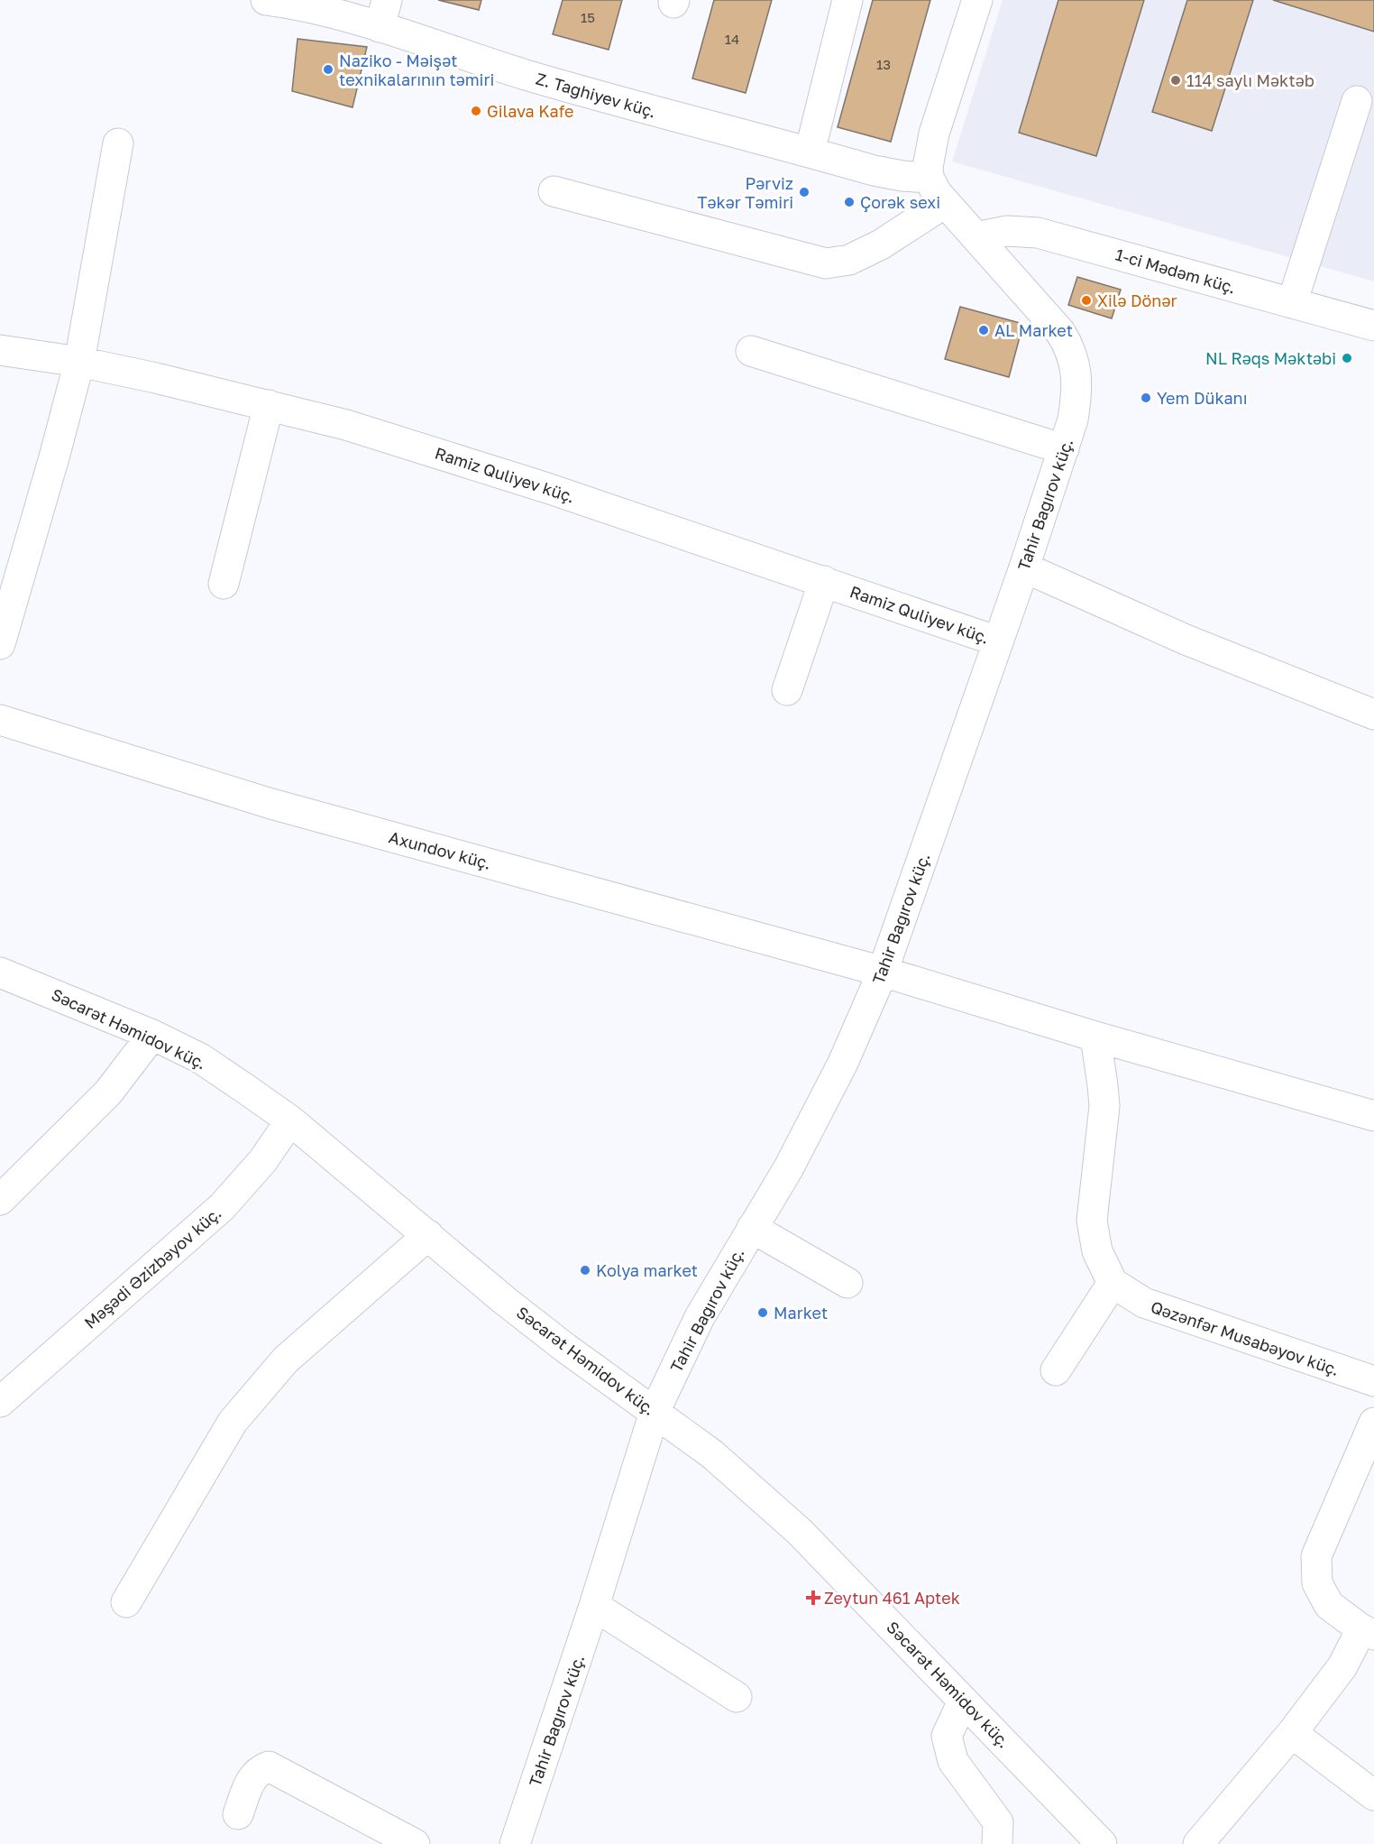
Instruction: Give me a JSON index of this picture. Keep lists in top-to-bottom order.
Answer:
{
  "streets": {
    "street": [
      "Z. Taghiyev küç.",
      "1-ci Mədəm küç.",
      "Ramiz Quliyev küç.",
      "Tahir Bağırov küç.",
      "Axundov küç.",
      "Səcarət Həmidov küç.",
      "Məşədi Əzizbəyov küç.",
      "Qəzənfər Musabəyov küç."
    ]
  },
  "crossings": [
    ["Z. Taghiyev küç.", "Tahir Bağırov küç."],
    ["1-ci Mədəm küç.", "Tahir Bağırov küç."],
    ["Ramiz Quliyev küç.", "Tahir Bağırov küç."],
    ["Tahir Bağırov küç.", "Axundov küç."],
    ["Tahir Bağırov küç.", "Səcarət Həmidov küç."],
    ["Səcarət Həmidov küç.", "Məşədi Əzizbəyov küç."]
  ],
  "places": {
    "other": [
      "Naziko - Məişət texnikalarının təmiri",
      "114 saylı Məktəb",
      "Gilava Kafe",
      "Pərviz Təkər Təmiri",
      "Çorək sexi",
      "Xilə Dönər",
      "AL Market",
      "NL Rəqs Məktəbi",
      "Yem Dükanı",
      "Kolya market",
      "Market"
    ],
    "health": ["Zeytun 461 Aptek"]
  },
  "house_numbers": ["15", "14", "13"]
}
